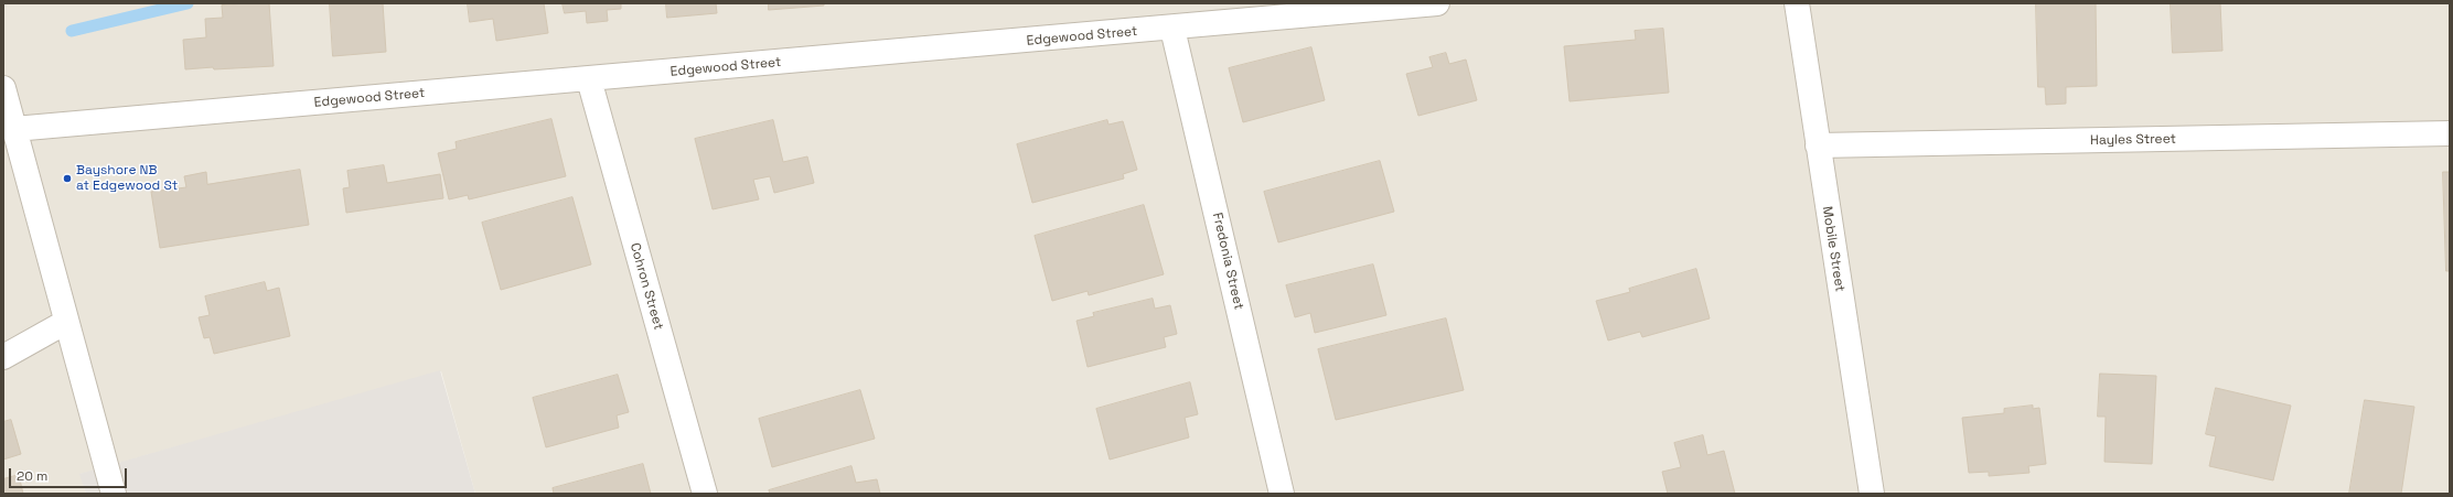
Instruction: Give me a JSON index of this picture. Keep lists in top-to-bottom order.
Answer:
{
  "streets": {
    "street": [
      "Edgewood Street",
      "Hayles Street",
      "Mobile Street",
      "Fredonia Street",
      "Cohron Street"
    ]
  },
  "crossings": [
    ["Edgewood Street", "Fredonia Street"],
    ["Edgewood Street", "Cohron Street"],
    ["Hayles Street", "Mobile Street"]
  ],
  "places": ["Bayshore NB at Edgewood St"],
  "scale_bar": "20 m"
}
